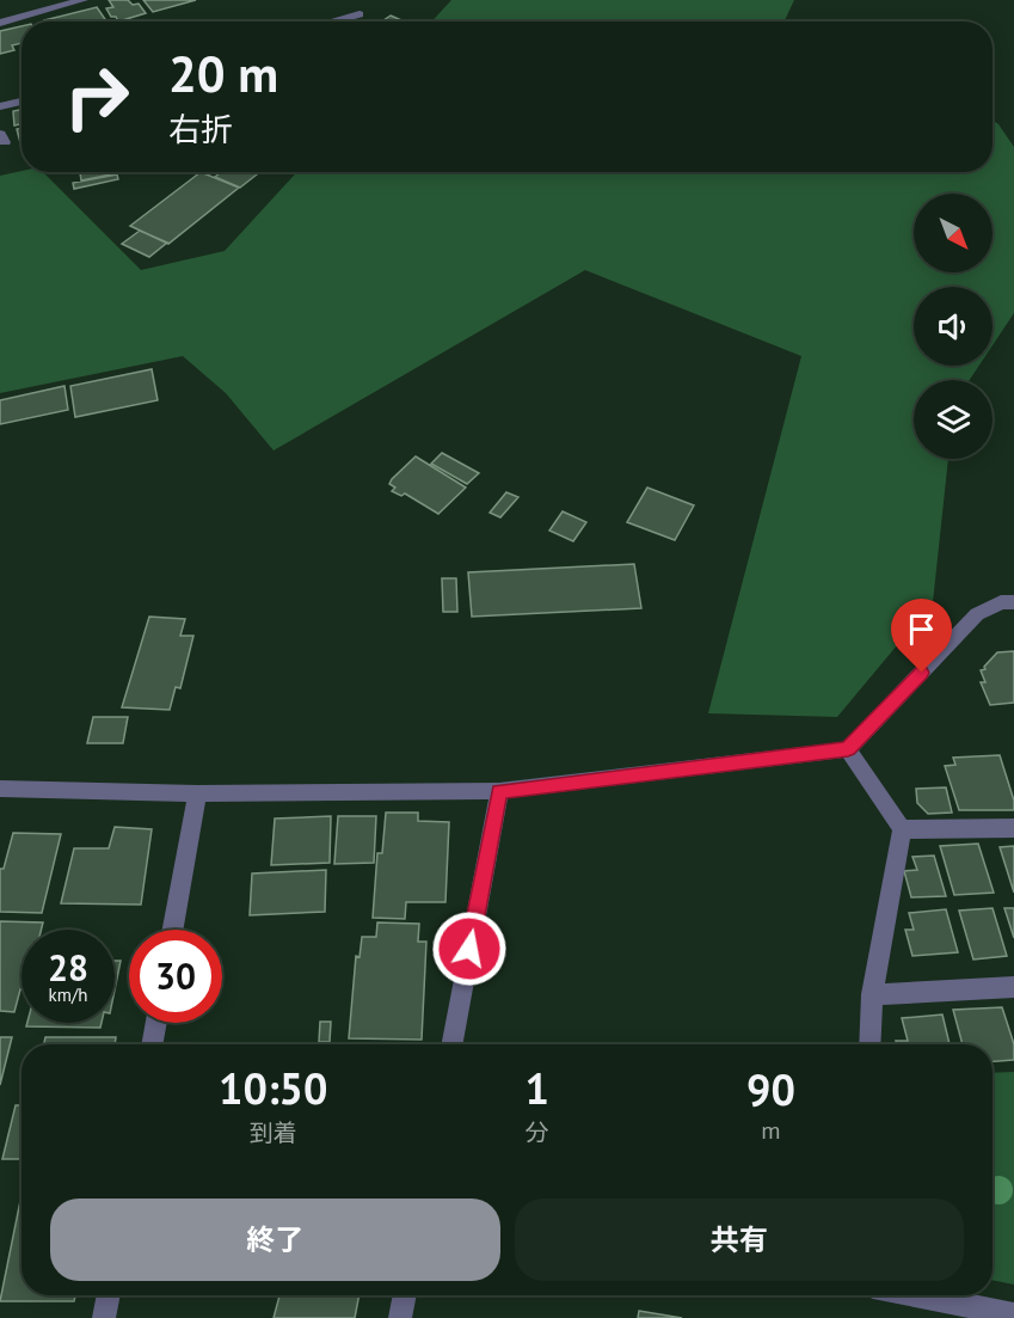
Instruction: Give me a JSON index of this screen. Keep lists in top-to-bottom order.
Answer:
{
  "north": "bottom right",
  "page": {
    "turn": ["20 m", "右折"],
    "speed": "28 km/h",
    "limit": "30",
    "eta": [
      "10:50",
      "到着",
      "1",
      "分",
      "90",
      "m"
    ],
    "buttons": ["終了", "共有"]
  }
}
